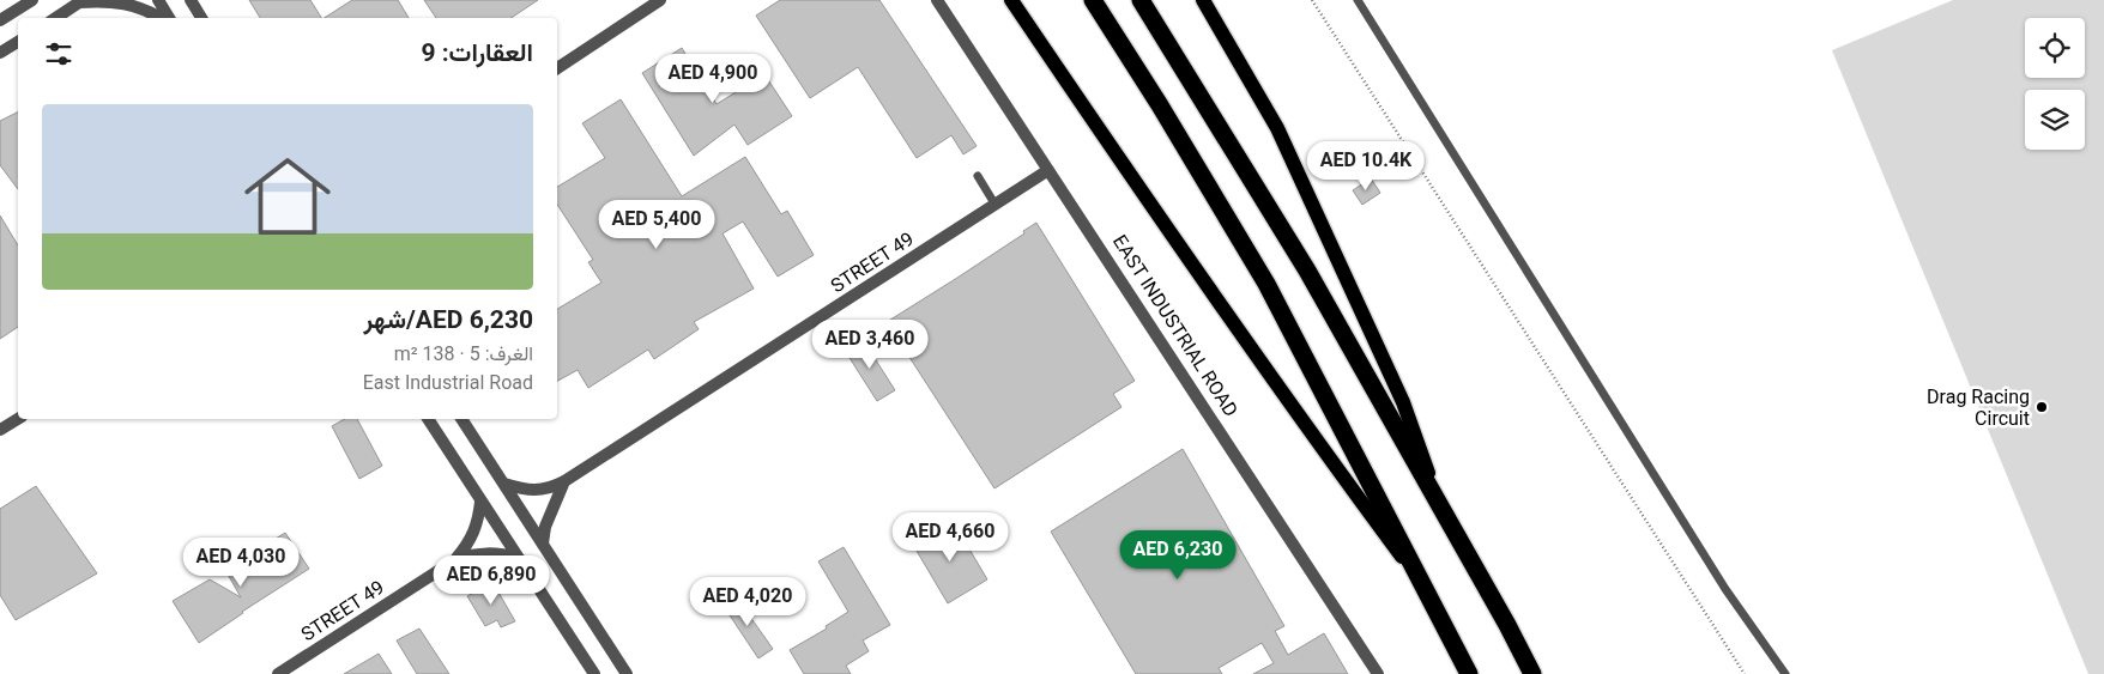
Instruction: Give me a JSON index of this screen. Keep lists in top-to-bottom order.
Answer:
{
  "streets": {
    "street": ["STREET 49", "EAST INDUSTRIAL ROAD"]
  },
  "crossings": [
    ["STREET 49", "EAST INDUSTRIAL ROAD"]
  ],
  "places": ["Drag Racing Circuit"],
  "page": {
    "heading": "العقارات: 9",
    "price": [
      "AED 4,900",
      "AED 10.4K",
      "AED 5,400",
      "AED 3,460",
      "AED 4,660",
      "AED 6,230",
      "AED 4,030",
      "AED 6,890",
      "AED 4,020"
    ],
    "list": [
      {
        "name": "AED 6,230/شهر",
        "note": "الغرف: 5 · 138 m² · East Industrial Road"
      }
    ]
  }
}
